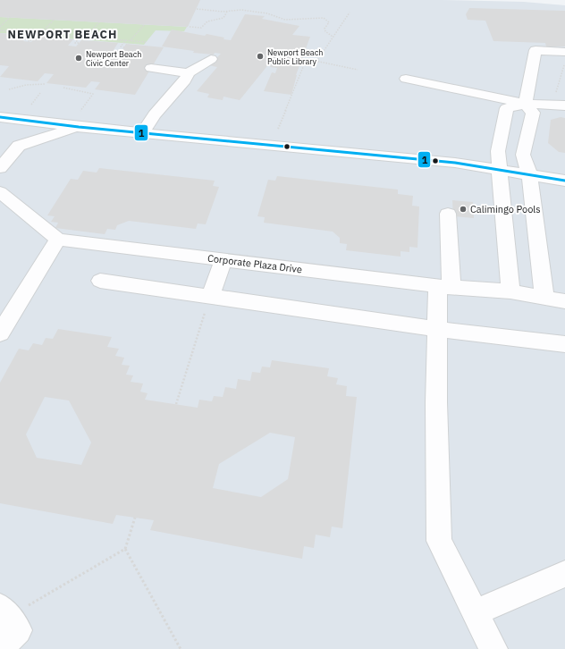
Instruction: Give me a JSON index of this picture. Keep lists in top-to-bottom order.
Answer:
{
  "streets": {
    "street": ["Corporate Plaza Drive"]
  },
  "districts": ["NEWPORT BEACH"],
  "places": ["Newport Beach Public Library", "Newport Beach Civic Center", "Calimingo Pools"],
  "lines": ["transit line 1"]
}
